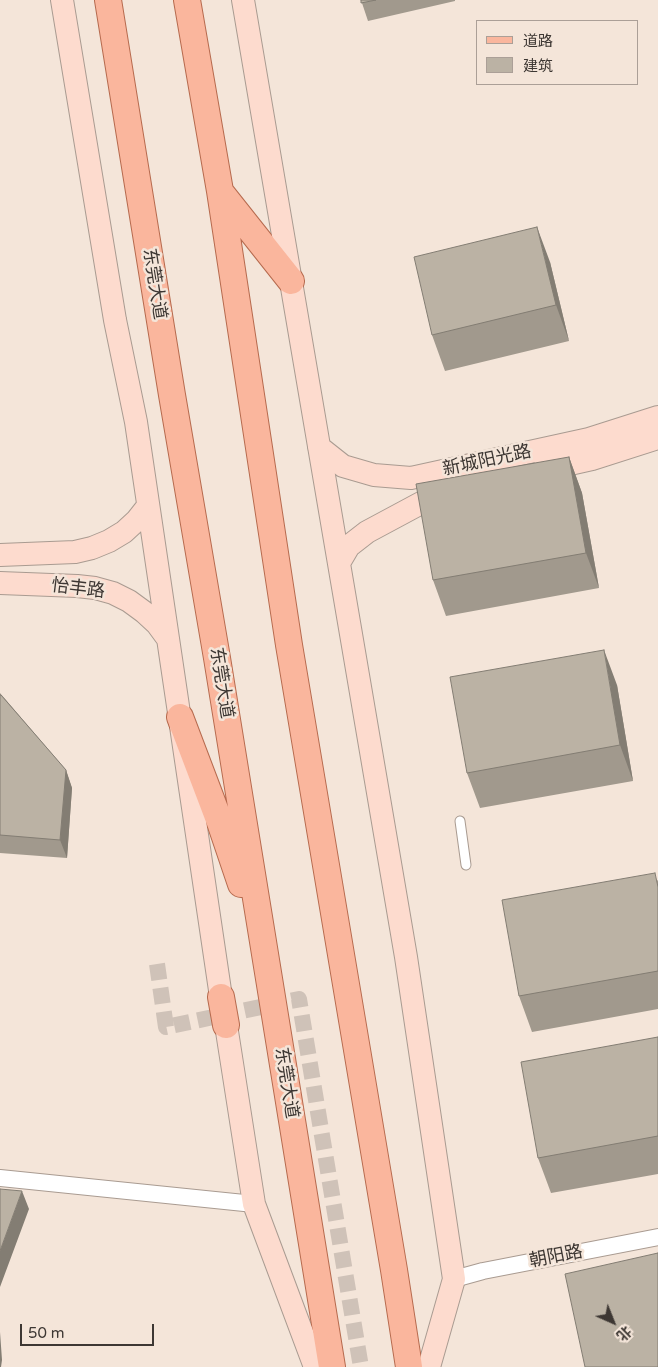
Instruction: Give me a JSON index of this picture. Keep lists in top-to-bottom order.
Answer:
{
  "streets": {
    "main road": ["东莞大道", "新城阳光路", "怡丰路"],
    "street": ["朝阳路"]
  },
  "legend": ["道路", "建筑"],
  "scale_bar": "50 m",
  "north": "bottom right"
}
